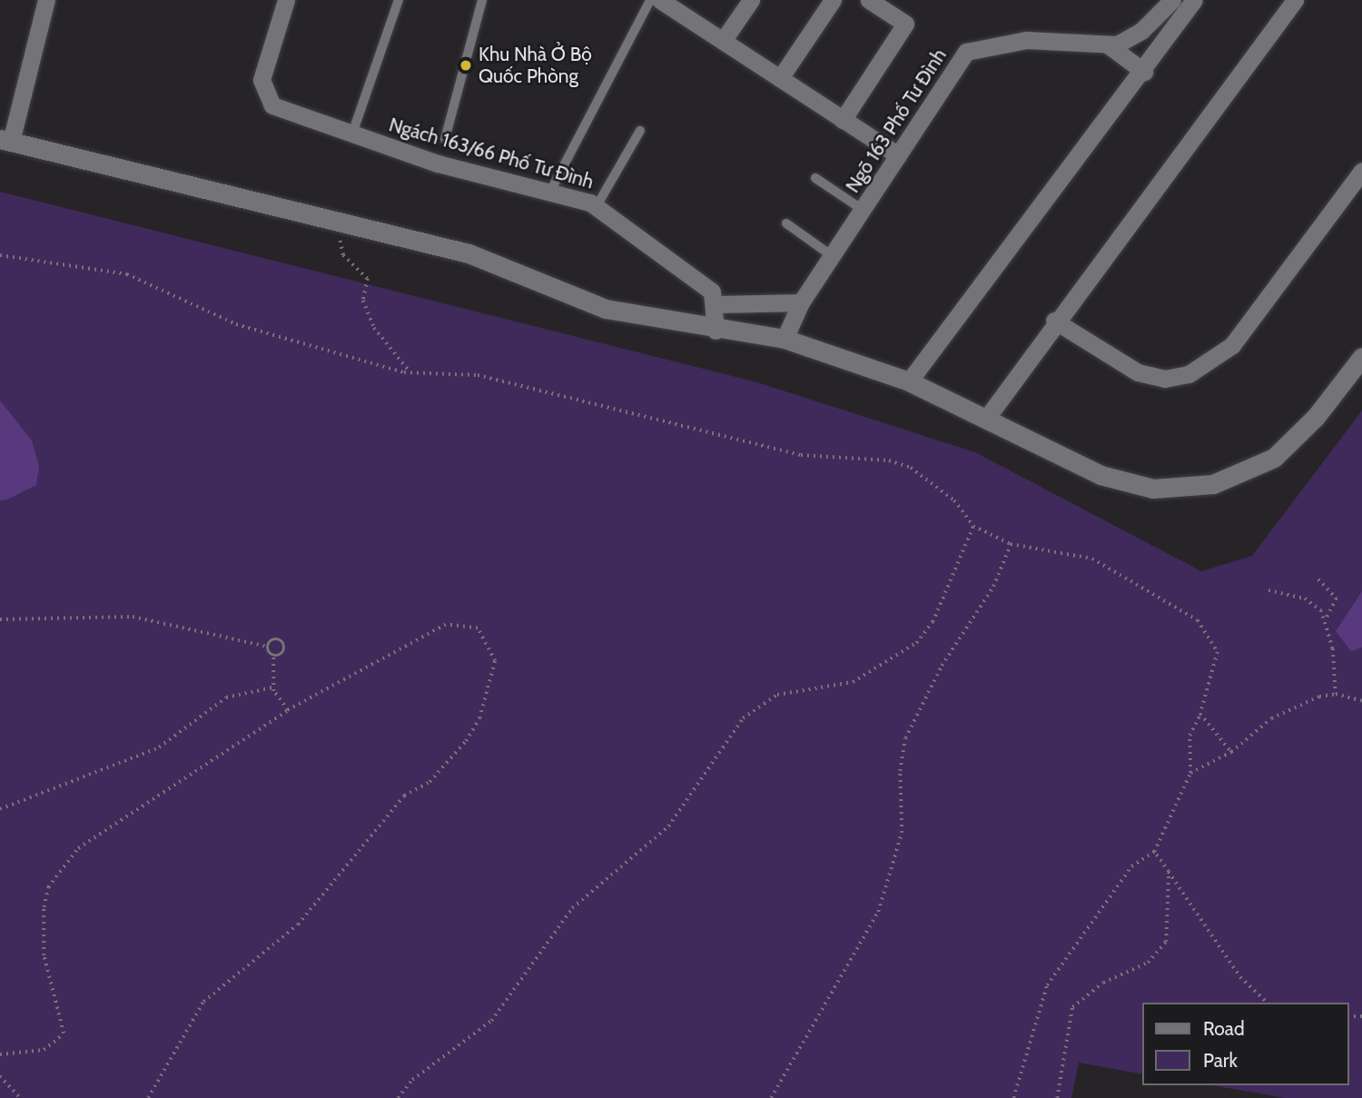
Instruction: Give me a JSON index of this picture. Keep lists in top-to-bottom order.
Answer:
{
  "streets": {
    "street": ["Ngõ 163 Phố Tư Đình", "Ngách 163/66 Phố Tư Đình"]
  },
  "places": ["Khu Nhà Ở Bộ Quốc Phòng"],
  "legend": ["Road", "Park"]
}
